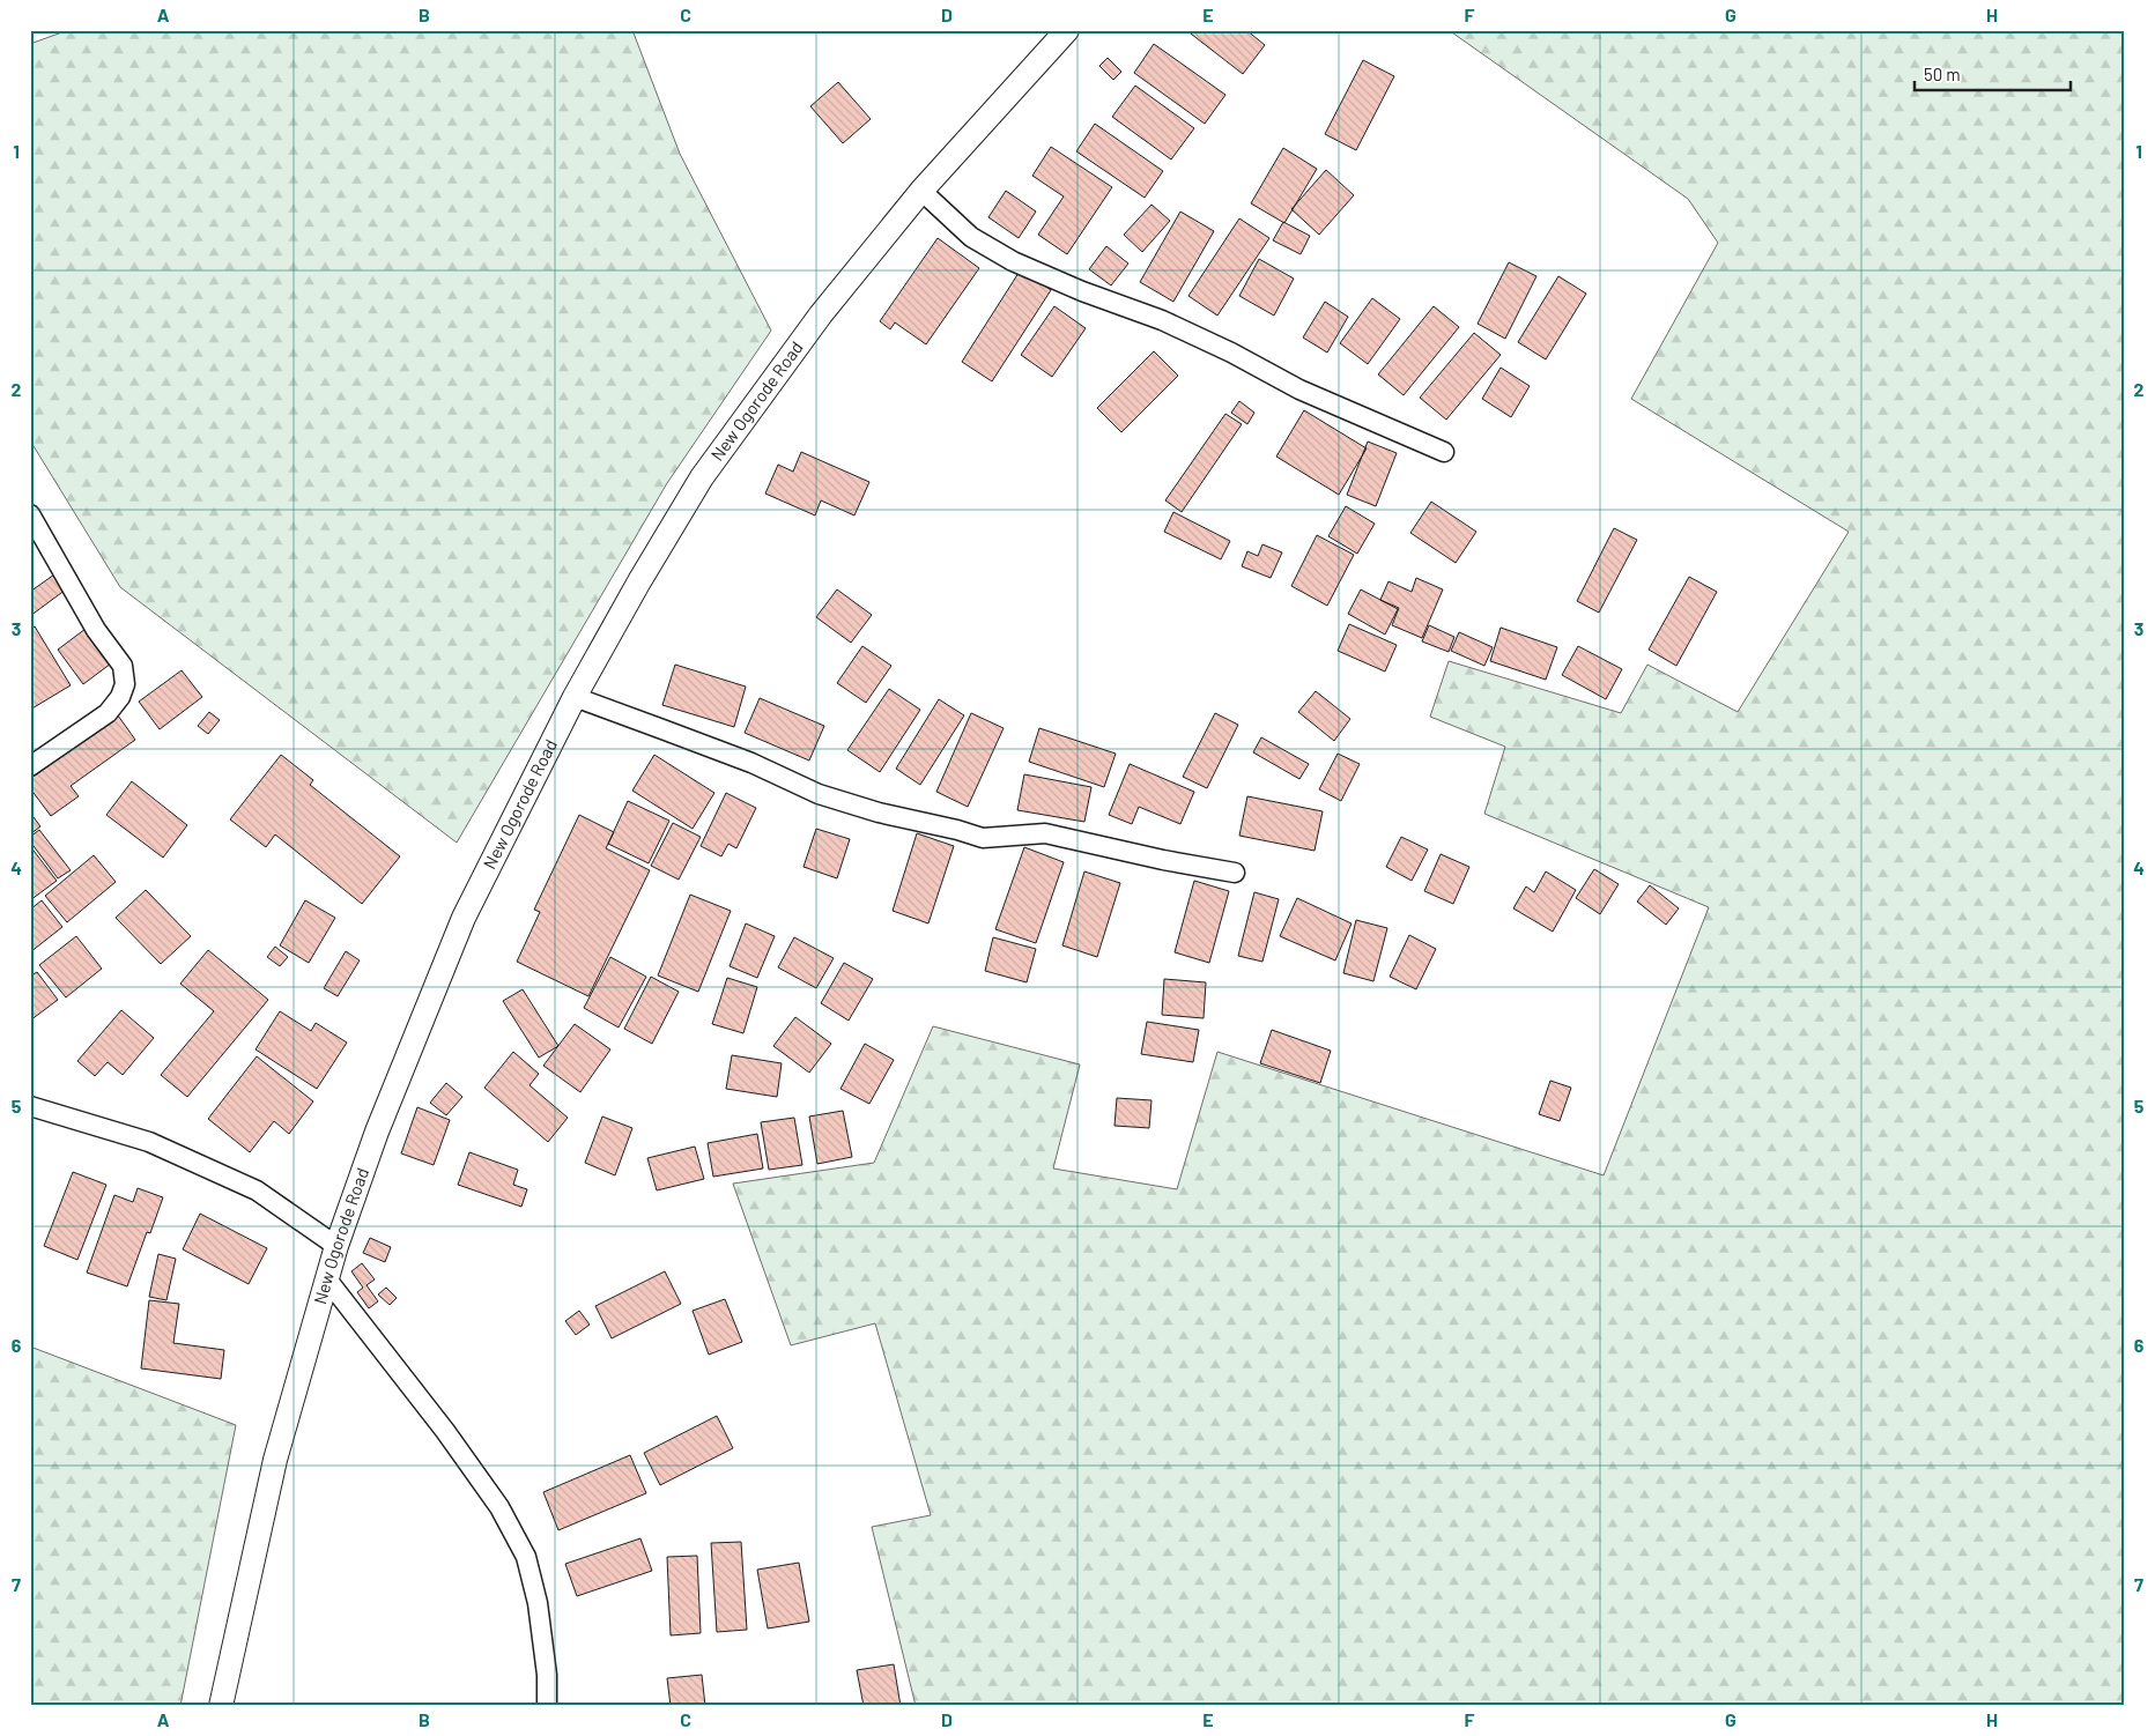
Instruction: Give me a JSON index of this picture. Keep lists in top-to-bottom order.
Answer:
{
  "streets": {
    "street": ["New Ogorode Road"]
  },
  "scale_bar": "50 m",
  "grid": {
    "columns": [
      "A",
      "B",
      "C",
      "D",
      "E",
      "F",
      "G",
      "H"
    ],
    "rows": [
      "1",
      "2",
      "3",
      "4",
      "5",
      "6",
      "7"
    ]
  }
}
